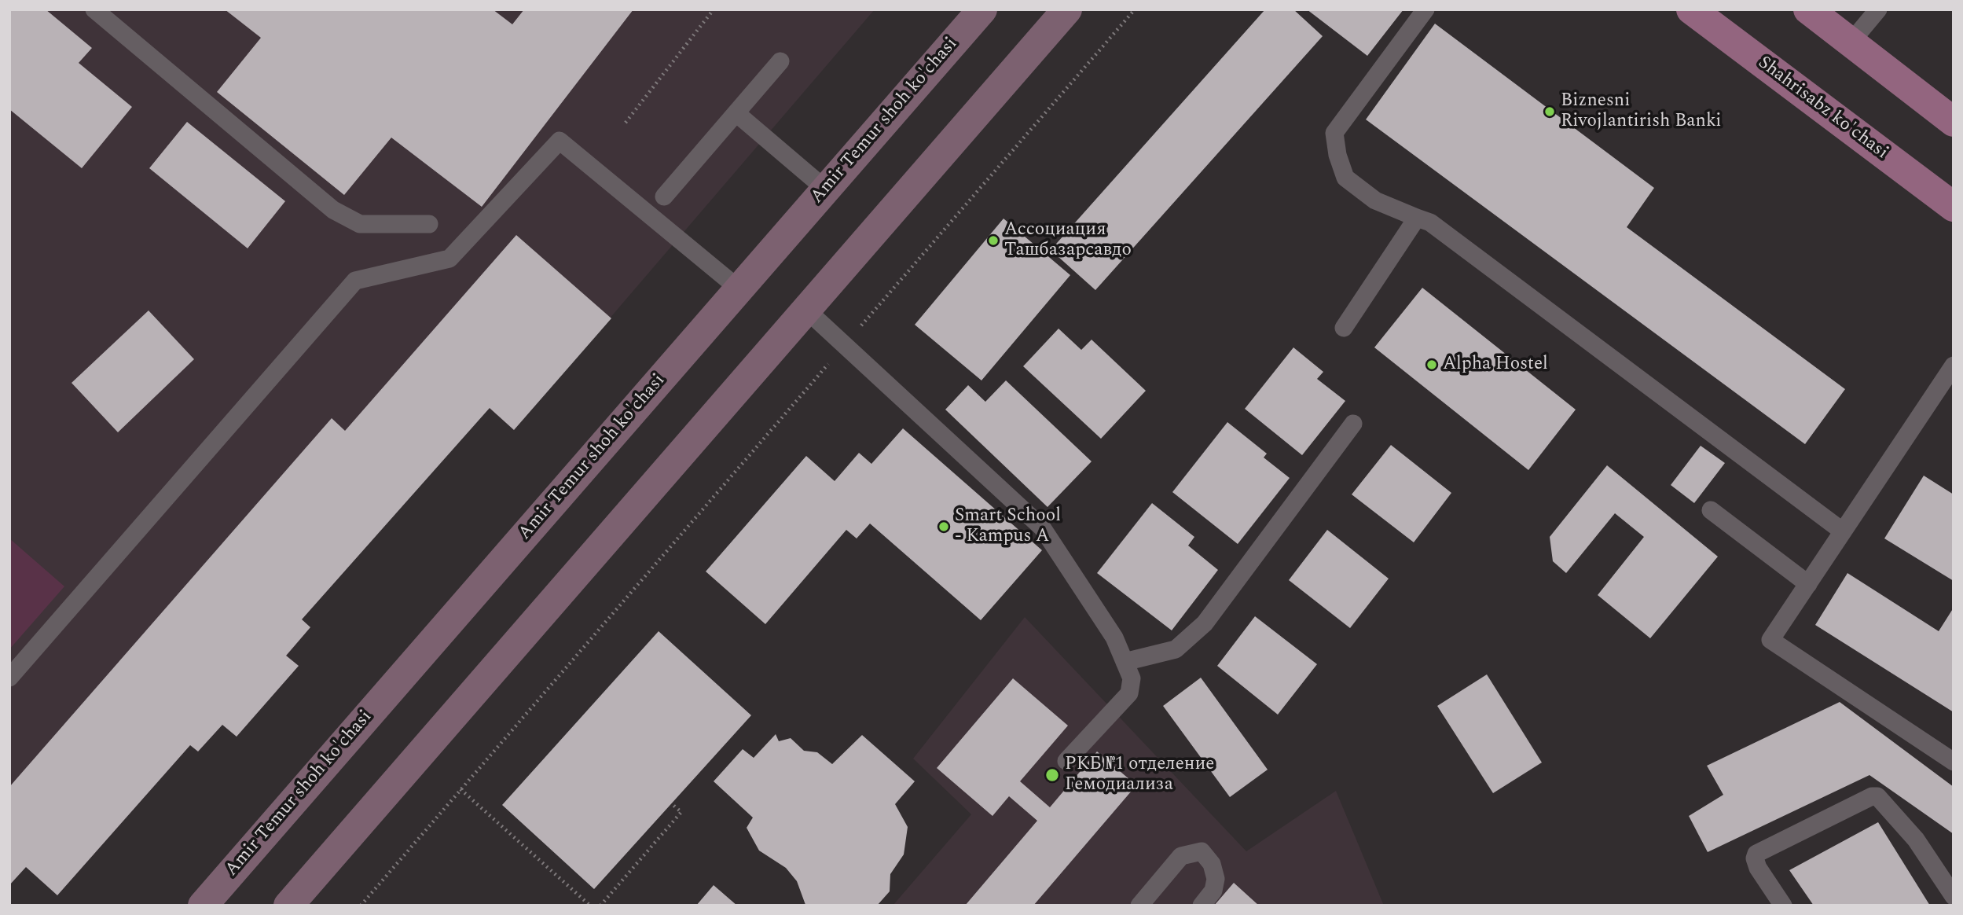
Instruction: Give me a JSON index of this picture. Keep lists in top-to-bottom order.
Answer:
{
  "streets": {
    "main road": ["Shahrisabz ko'chasi", "Amir Temur shoh ko'chasi"]
  },
  "places": [
    "Biznesni Rivojlantirish Banki",
    "Ассоциация Ташбазарсавдо",
    "Alpha Hostel",
    "Smart School - Kampus A",
    "РКБ №1 отделение Гемодиализа"
  ]
}
